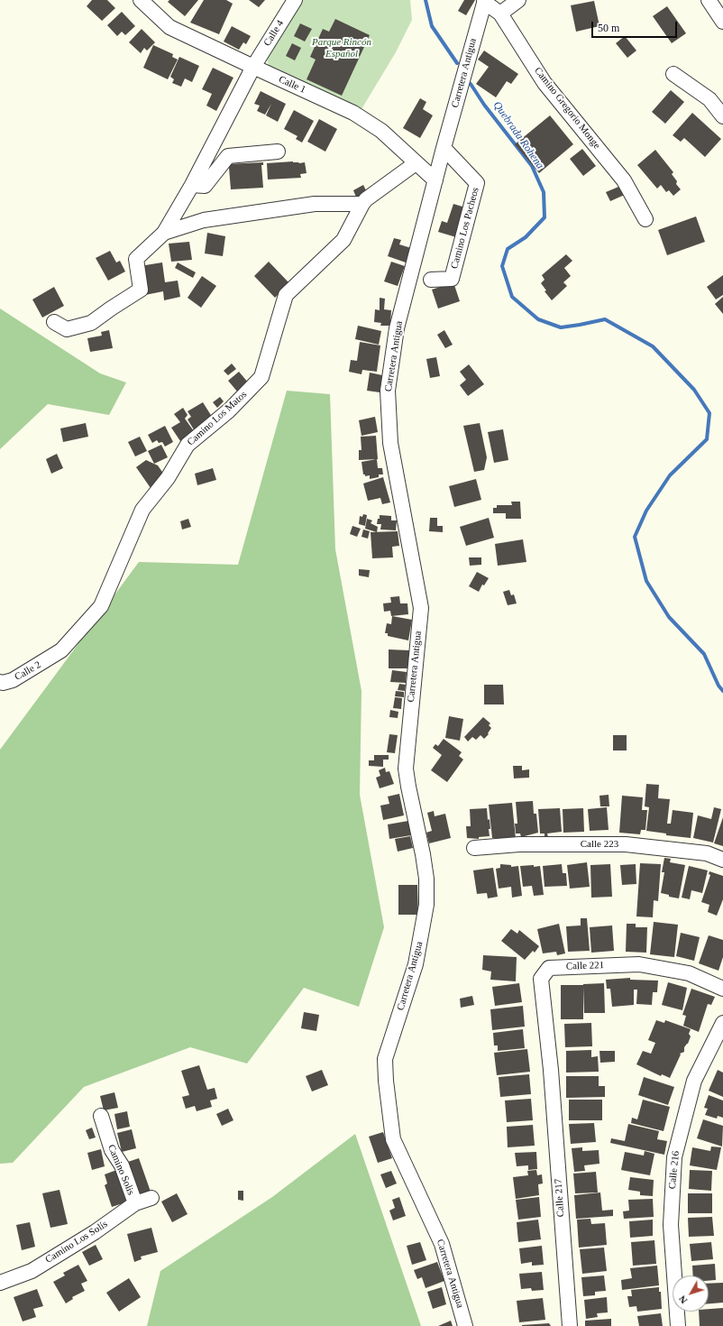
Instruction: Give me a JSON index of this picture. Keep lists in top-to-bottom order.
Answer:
{
  "streets": {
    "street": [
      "Calle 4",
      "Carretera Antigua",
      "Calle 1",
      "Camino Gregorio Monge",
      "Camino Los Pacheos",
      "Camino Los Matos",
      "Calle 2",
      "Calle 223",
      "Calle 221",
      "Camino Solis",
      "Calle 216",
      "Calle 217",
      "Camino Los Solís"
    ]
  },
  "crossings": [
    ["Calle 4", "Calle 1"],
    ["Carretera Antigua", "Calle 1"],
    ["Carretera Antigua", "Camino Gregorio Monge"],
    ["Carretera Antigua", "Camino Los Pacheos"],
    ["Calle 1", "Camino Los Matos"],
    ["Camino Los Matos", "Calle 2"],
    ["Calle 221", "Calle 217"],
    ["Camino Solis", "Camino Los Solís"]
  ],
  "water": ["Quebrada Rohena"],
  "parks": ["Parque Rincón Español"],
  "scale_bar": "50 m",
  "north": "bottom left"
}
